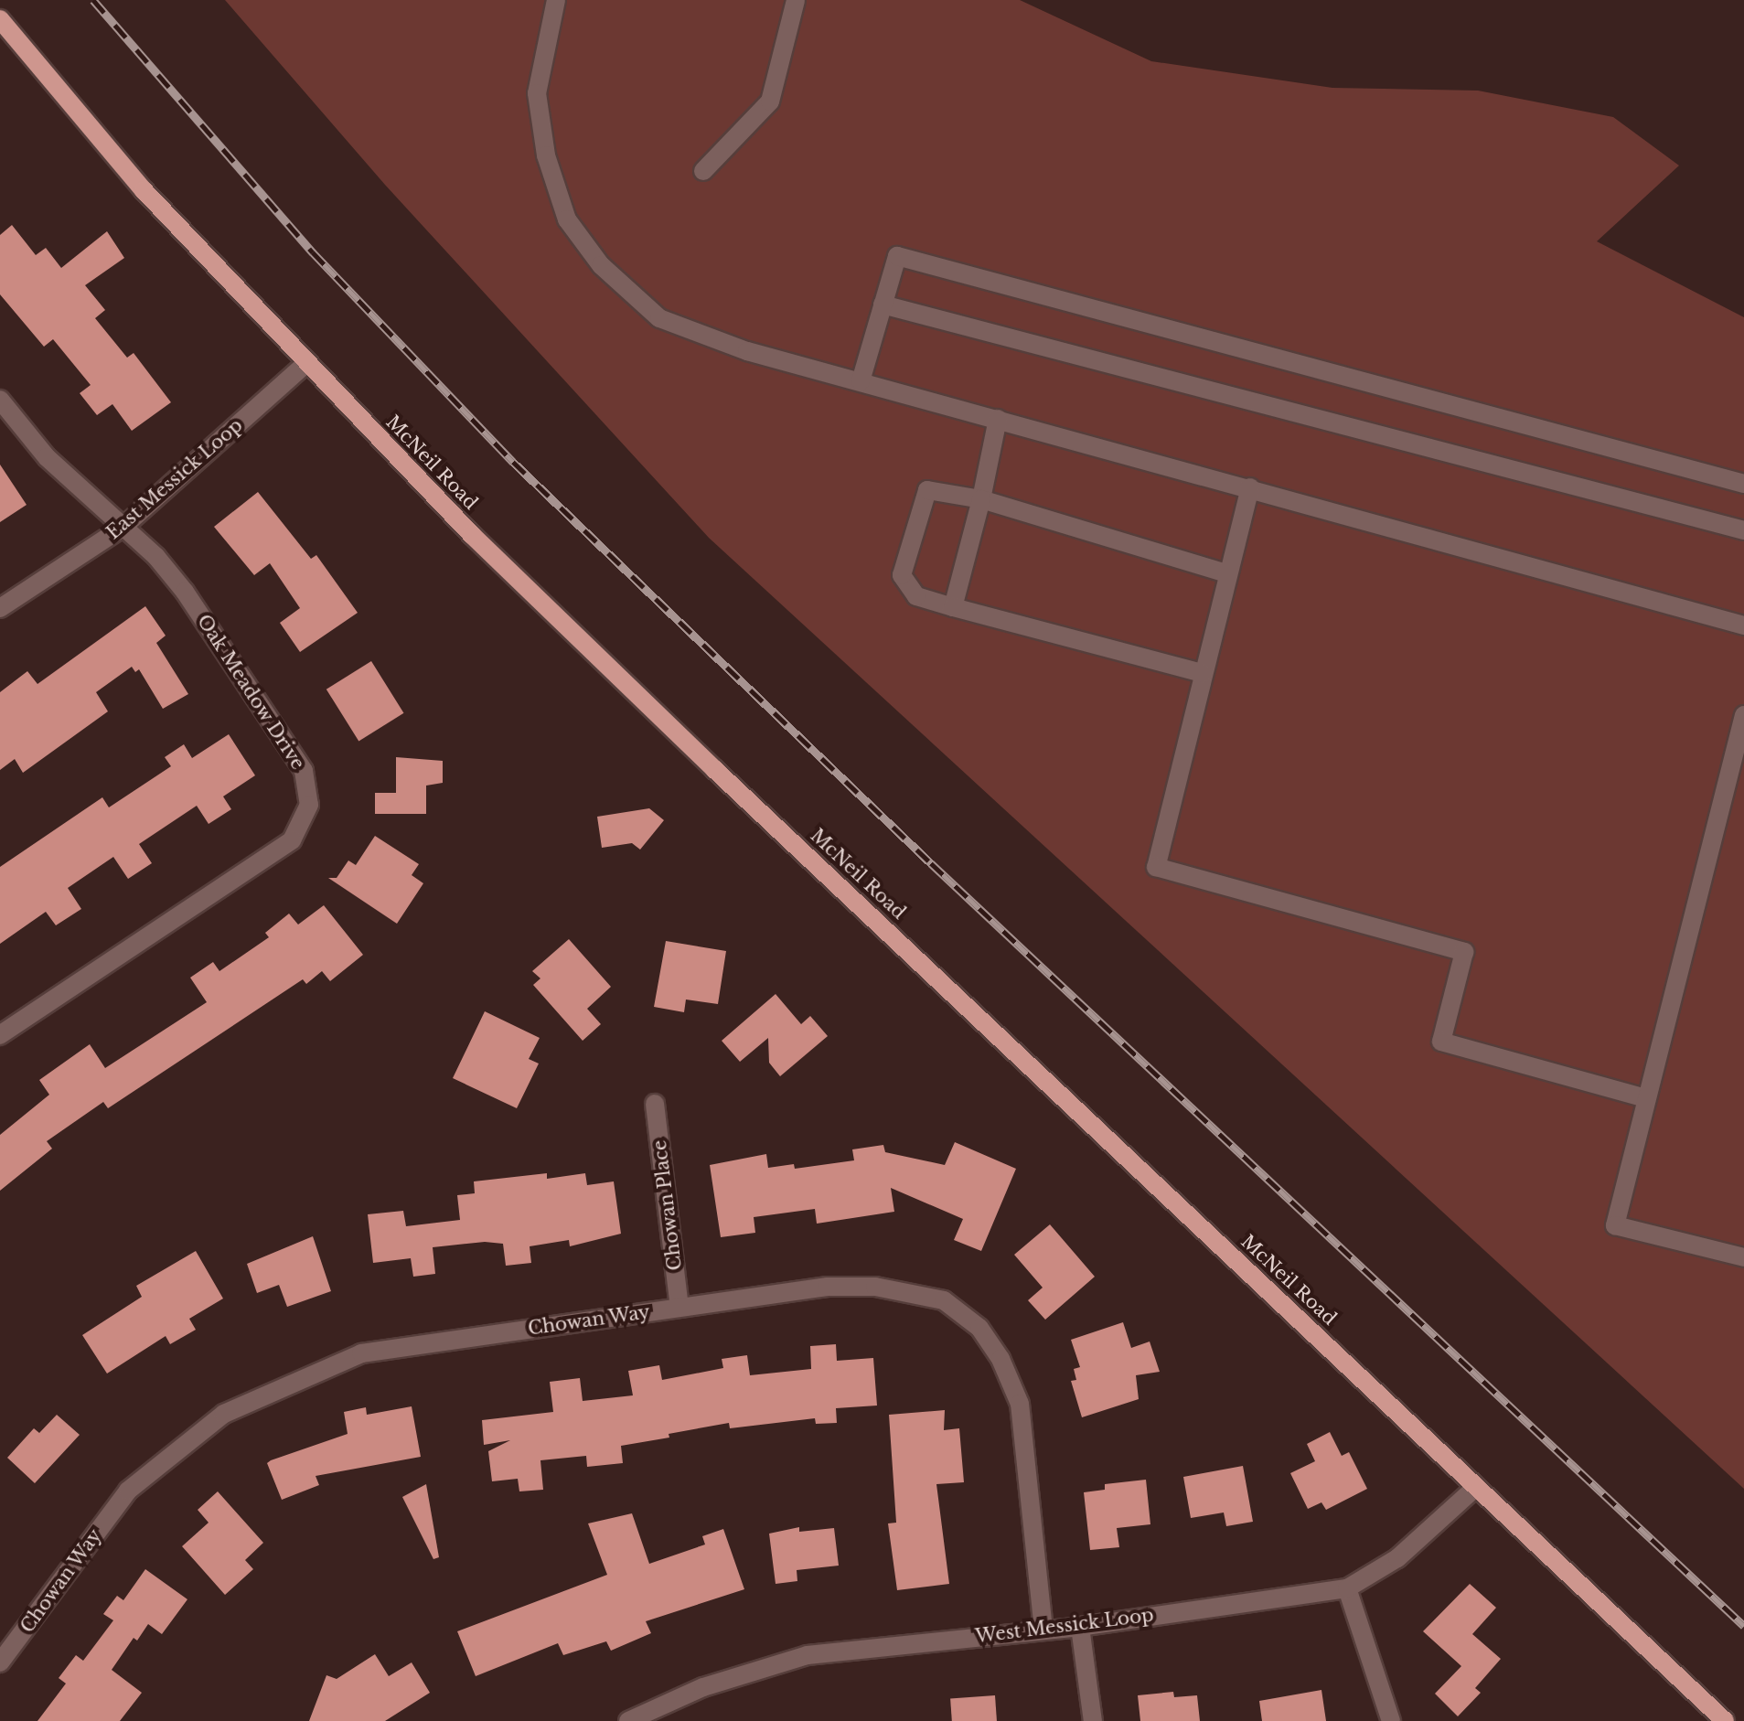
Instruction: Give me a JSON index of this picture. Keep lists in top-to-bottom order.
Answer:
{
  "streets": {
    "main road": ["McNeil Road"],
    "street": [
      "East Messick Loop",
      "Oak Meadow Drive",
      "Chowan Place",
      "Chowan Way",
      "West Messick Loop"
    ]
  },
  "crossings": [
    ["McNeil Road", "East Messick Loop"],
    ["McNeil Road", "West Messick Loop"],
    ["East Messick Loop", "Oak Meadow Drive"],
    ["Chowan Place", "Chowan Way"],
    ["Chowan Way", "West Messick Loop"]
  ]
}
